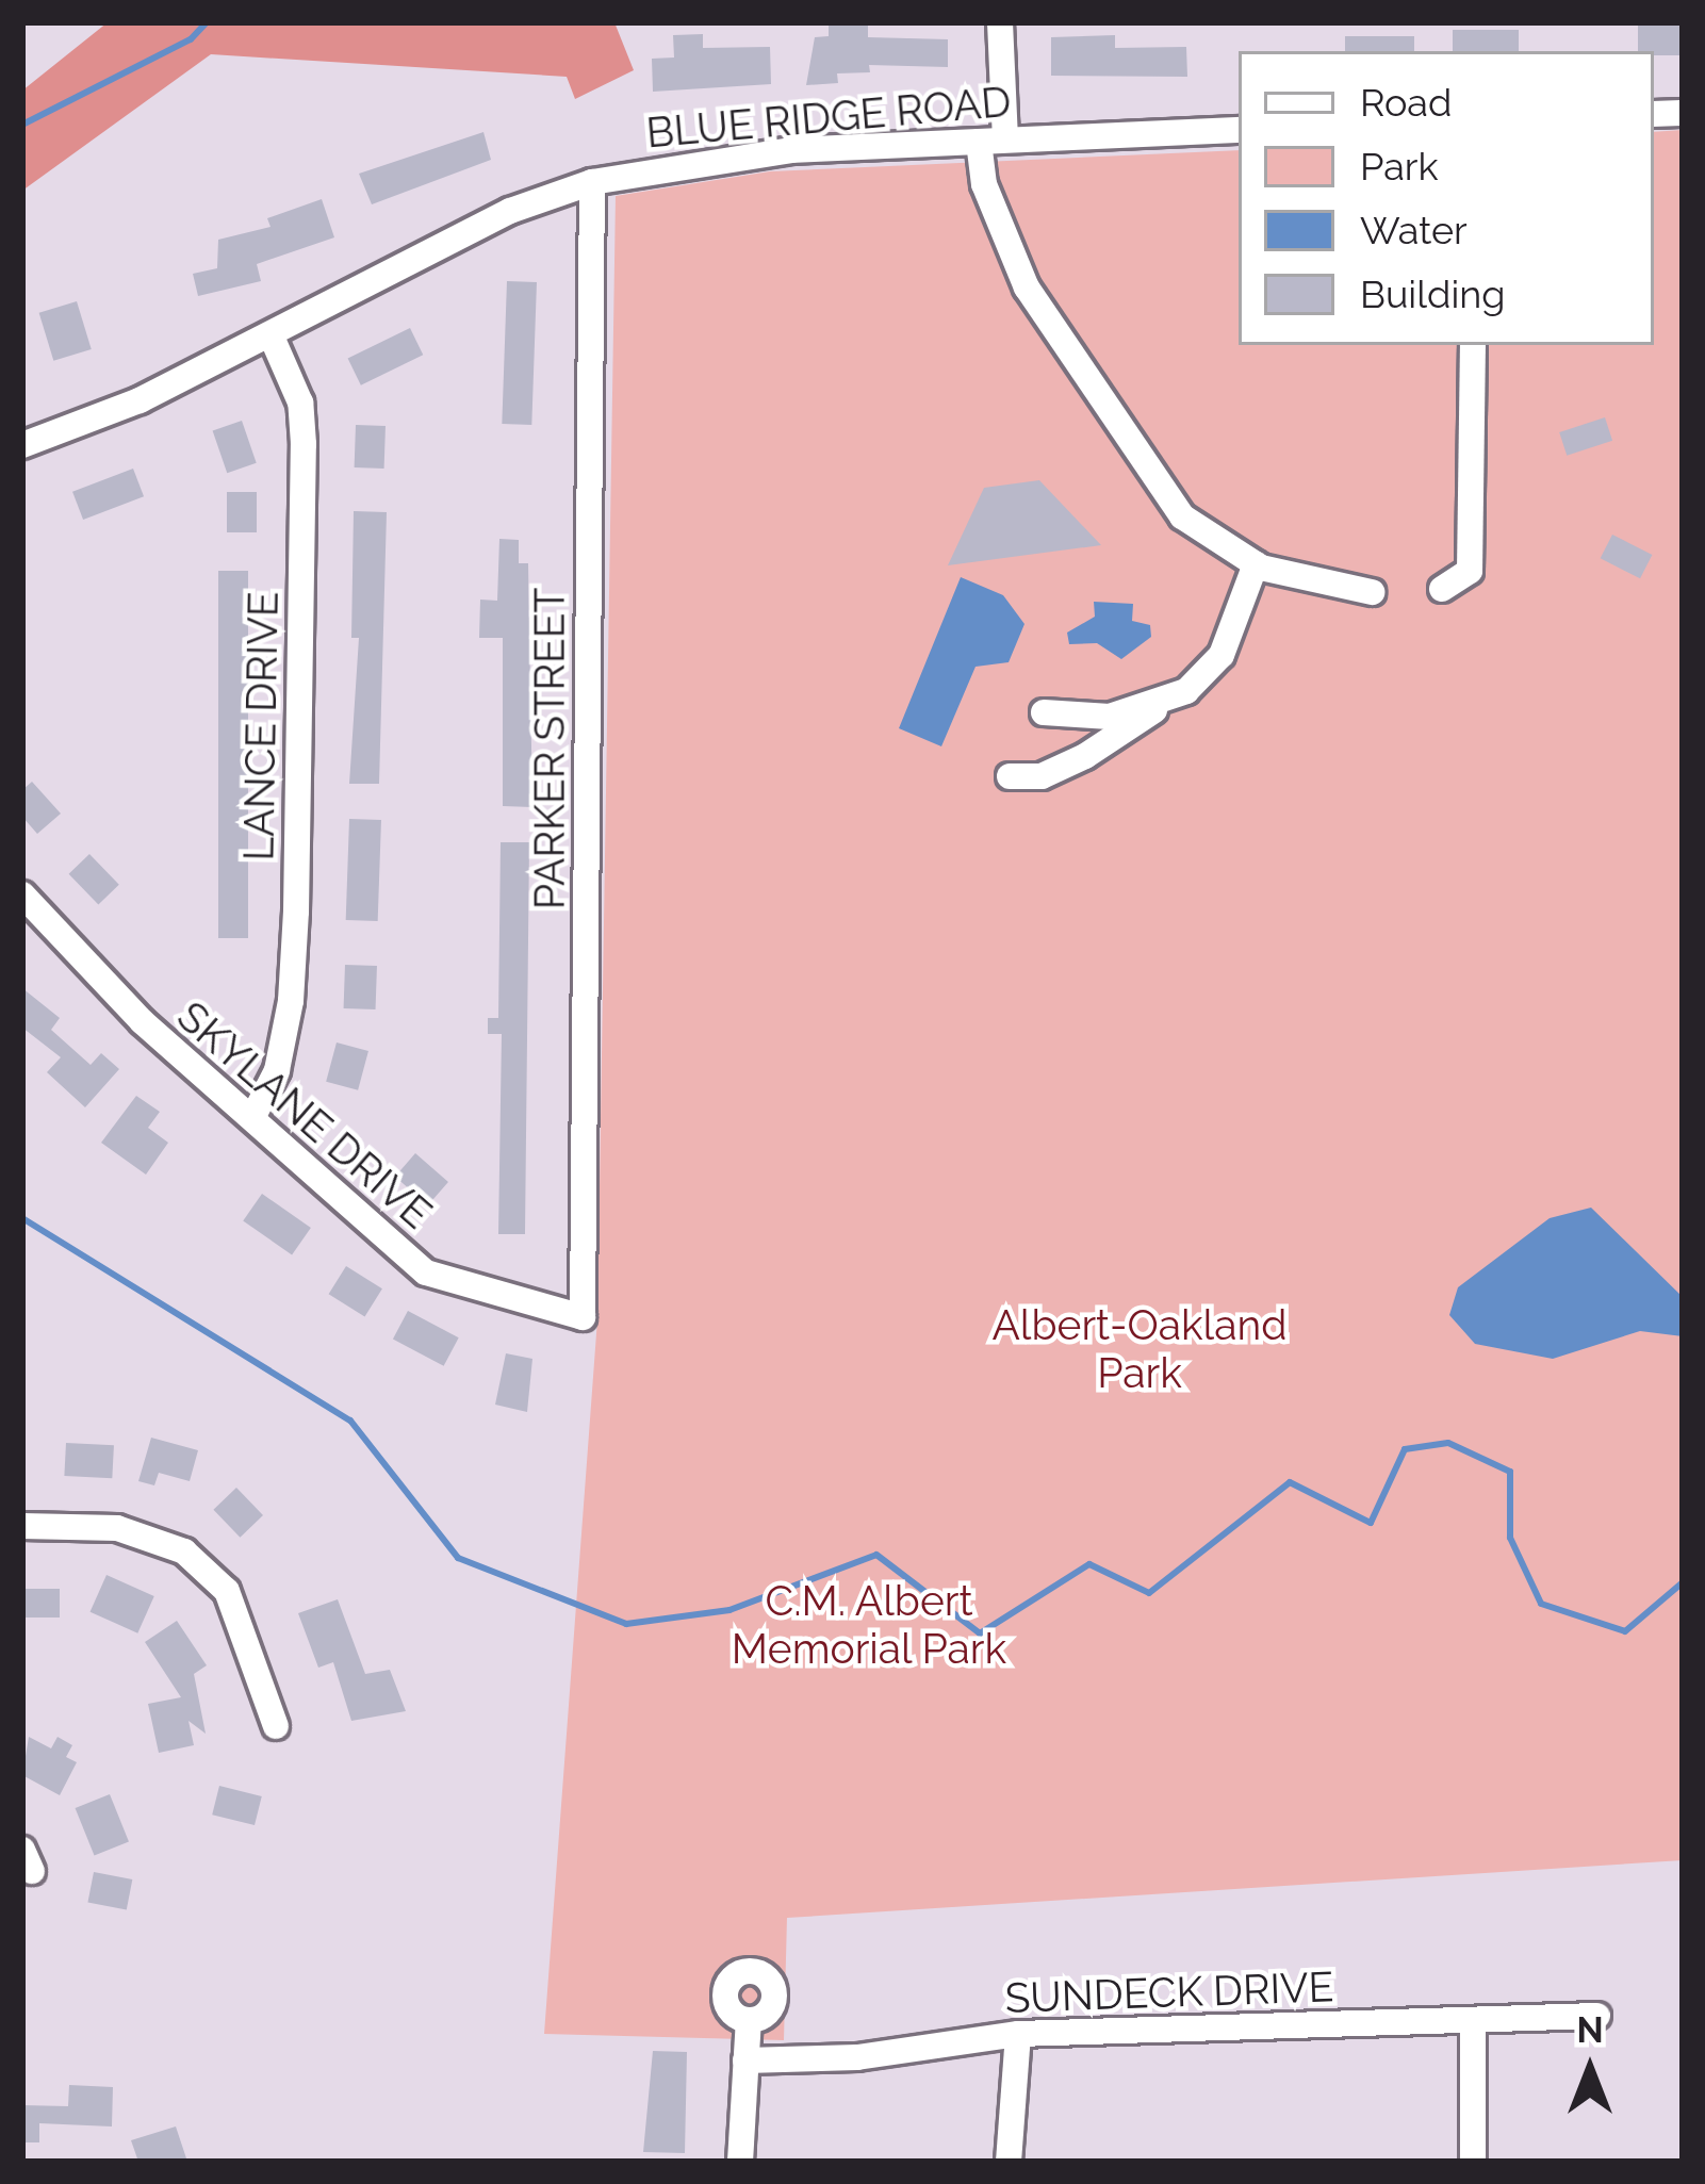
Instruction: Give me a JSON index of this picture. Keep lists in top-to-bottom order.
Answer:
{
  "streets": {
    "street": [
      "BLUE RIDGE ROAD",
      "LANCE DRIVE",
      "PARKER STREET",
      "SKYLANE DRIVE",
      "SUNDECK DRIVE"
    ]
  },
  "crossings": [
    ["BLUE RIDGE ROAD", "LANCE DRIVE"],
    ["BLUE RIDGE ROAD", "PARKER STREET"],
    ["LANCE DRIVE", "SKYLANE DRIVE"],
    ["PARKER STREET", "SKYLANE DRIVE"]
  ],
  "parks": ["Albert-Oakland Park", "C.M. Albert Memorial Park"],
  "legend": [
    "Road",
    "Park",
    "Water",
    "Building"
  ],
  "north": "top"
}
